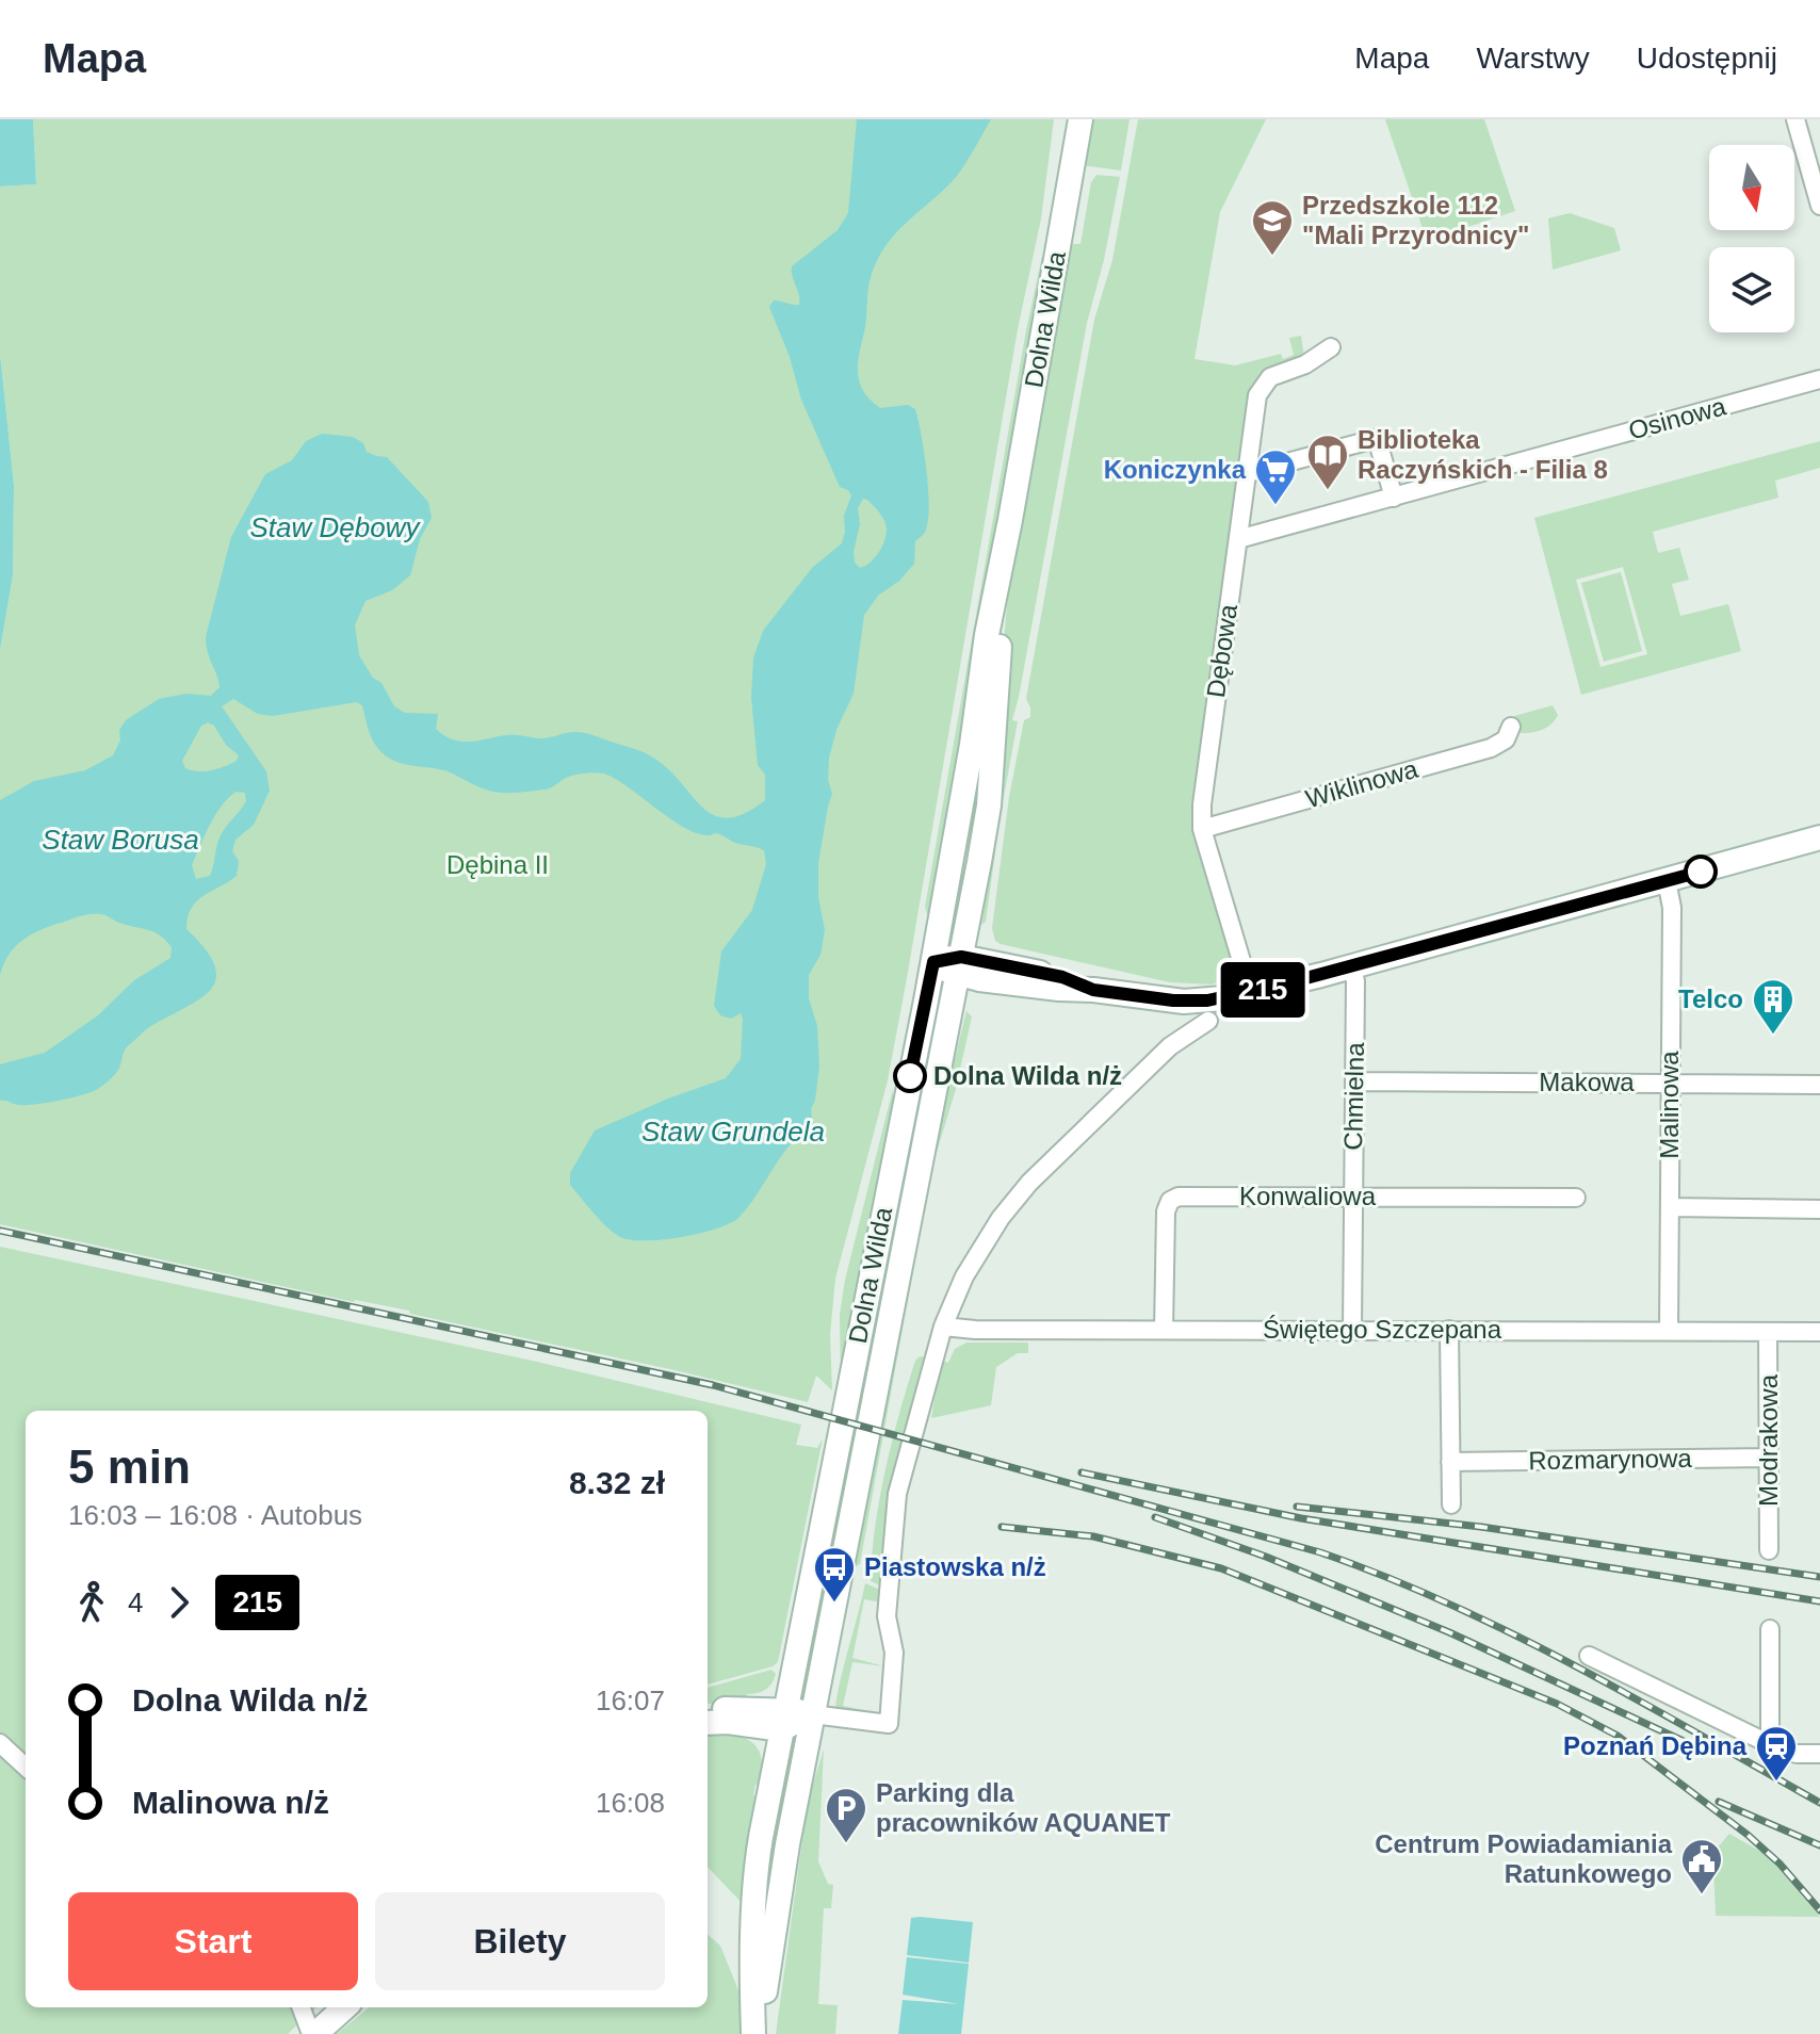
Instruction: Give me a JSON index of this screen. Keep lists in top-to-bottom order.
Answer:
{
  "streets": {
    "main road": ["Dolna Wilda"],
    "street": [
      "Osinowa",
      "Dębowa",
      "Wiklinowa",
      "Makowa",
      "Chmielna",
      "Malinowa",
      "Konwaliowa",
      "Świętego Szczepana",
      "Modrakowa",
      "Rozmarynowa"
    ]
  },
  "crossings": [
    ["Osinowa", "Dębowa"],
    ["Dębowa", "Wiklinowa"],
    ["Makowa", "Chmielna"],
    ["Makowa", "Malinowa"],
    ["Chmielna", "Konwaliowa"],
    ["Chmielna", "Świętego Szczepana"],
    ["Malinowa", "Świętego Szczepana"],
    ["Konwaliowa", "Świętego Szczepana"],
    ["Świętego Szczepana", "Modrakowa"],
    ["Modrakowa", "Rozmarynowa"]
  ],
  "water": ["Staw Dębowy", "Staw Borusa", "Staw Grundela"],
  "parks": ["Dębina II"],
  "places": {
    "school or university": ["Przedszkole 112 \"Mali Przyrodnicy\""],
    "library": ["Biblioteka Raczyńskich - Filia 8"],
    "supermarket": ["Koniczynka"],
    "building": ["Telco"],
    "other": ["Dolna Wilda n/ż"],
    "bus stop": ["Piastowska n/ż"],
    "station": ["Poznań Dębina"],
    "parking": ["Parking dla pracowników AQUANET"],
    "public building": ["Centrum Powiadamiania Ratunkowego"]
  },
  "lines": ["bus line 215"],
  "north": "bottom",
  "page": {
    "header": "Mapa",
    "nav": ["Mapa", "Warstwy", "Udostępnij"],
    "on_map": "215",
    "heading": ["5 min", "16:03 – 16:08 · Autobus", "8.32 zł"],
    "legs": ["4", "215"],
    "list": [
      {
        "name": "Dolna Wilda n/ż",
        "value": "16:07"
      },
      {
        "name": "Malinowa n/ż",
        "value": "16:08"
      }
    ],
    "buttons": ["Start", "Bilety"]
  }
}
